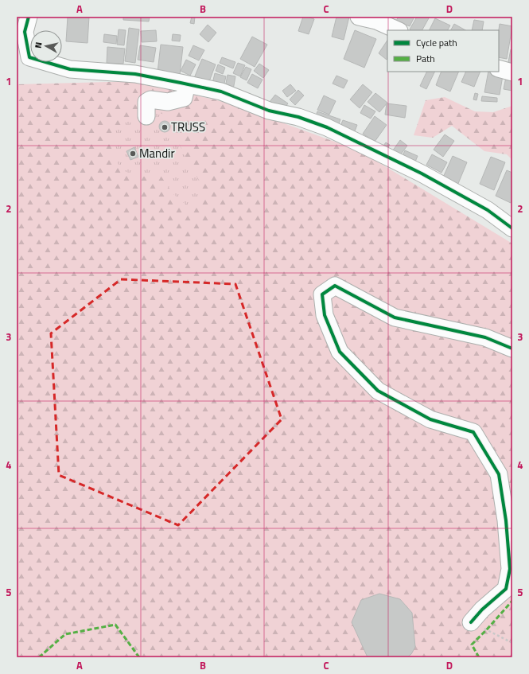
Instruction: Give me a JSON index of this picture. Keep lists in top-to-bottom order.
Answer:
{
  "places": ["TRUSS", "Mandir"],
  "legend": ["Cycle path", "Path"],
  "north": "left",
  "grid": {
    "columns": [
      "A",
      "B",
      "C",
      "D"
    ],
    "rows": [
      "1",
      "2",
      "3",
      "4",
      "5"
    ]
  }
}
